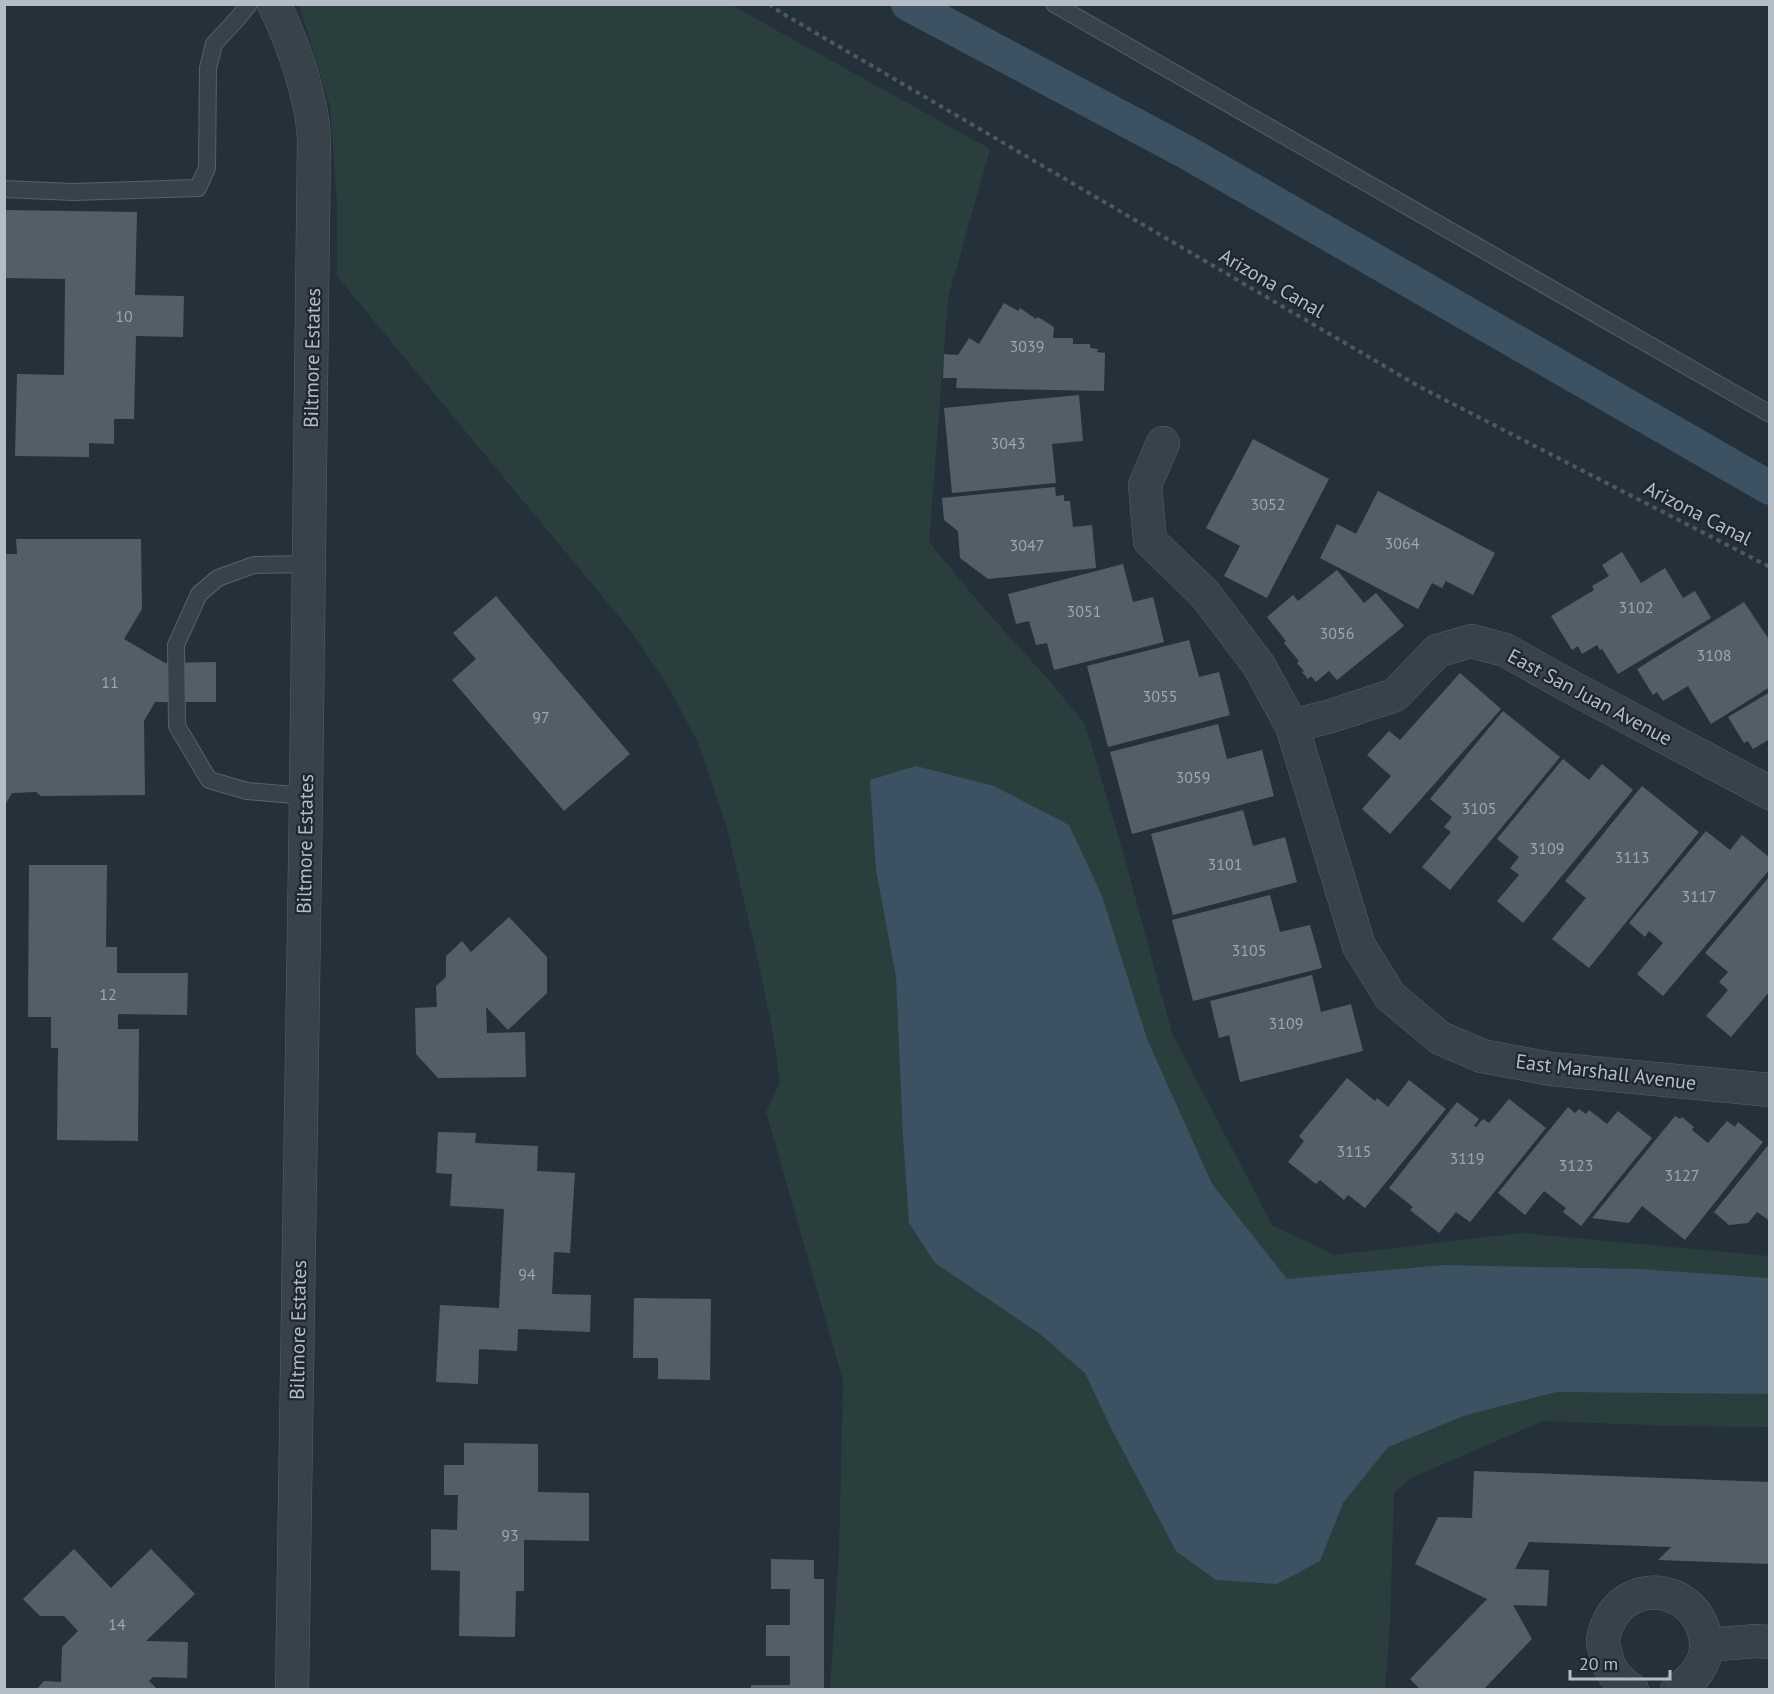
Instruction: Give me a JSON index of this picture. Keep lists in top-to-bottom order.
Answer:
{
  "streets": {
    "street": ["Biltmore Estates", "East San Juan Avenue", "East Marshall Avenue"],
    "path": ["Arizona Canal"]
  },
  "crossings": [
    ["East San Juan Avenue", "East Marshall Avenue"]
  ],
  "house_numbers": [
    "10",
    "3039",
    "3043",
    "3052",
    "3064",
    "3047",
    "3102",
    "3051",
    "3056",
    "3108",
    "11",
    "3055",
    "97",
    "3059",
    "3105",
    "3109",
    "3113",
    "3101",
    "3117",
    "3105",
    "12",
    "3109",
    "3115",
    "3119",
    "3123",
    "3127",
    "94",
    "93",
    "14"
  ],
  "scale_bar": "20 m"
}
